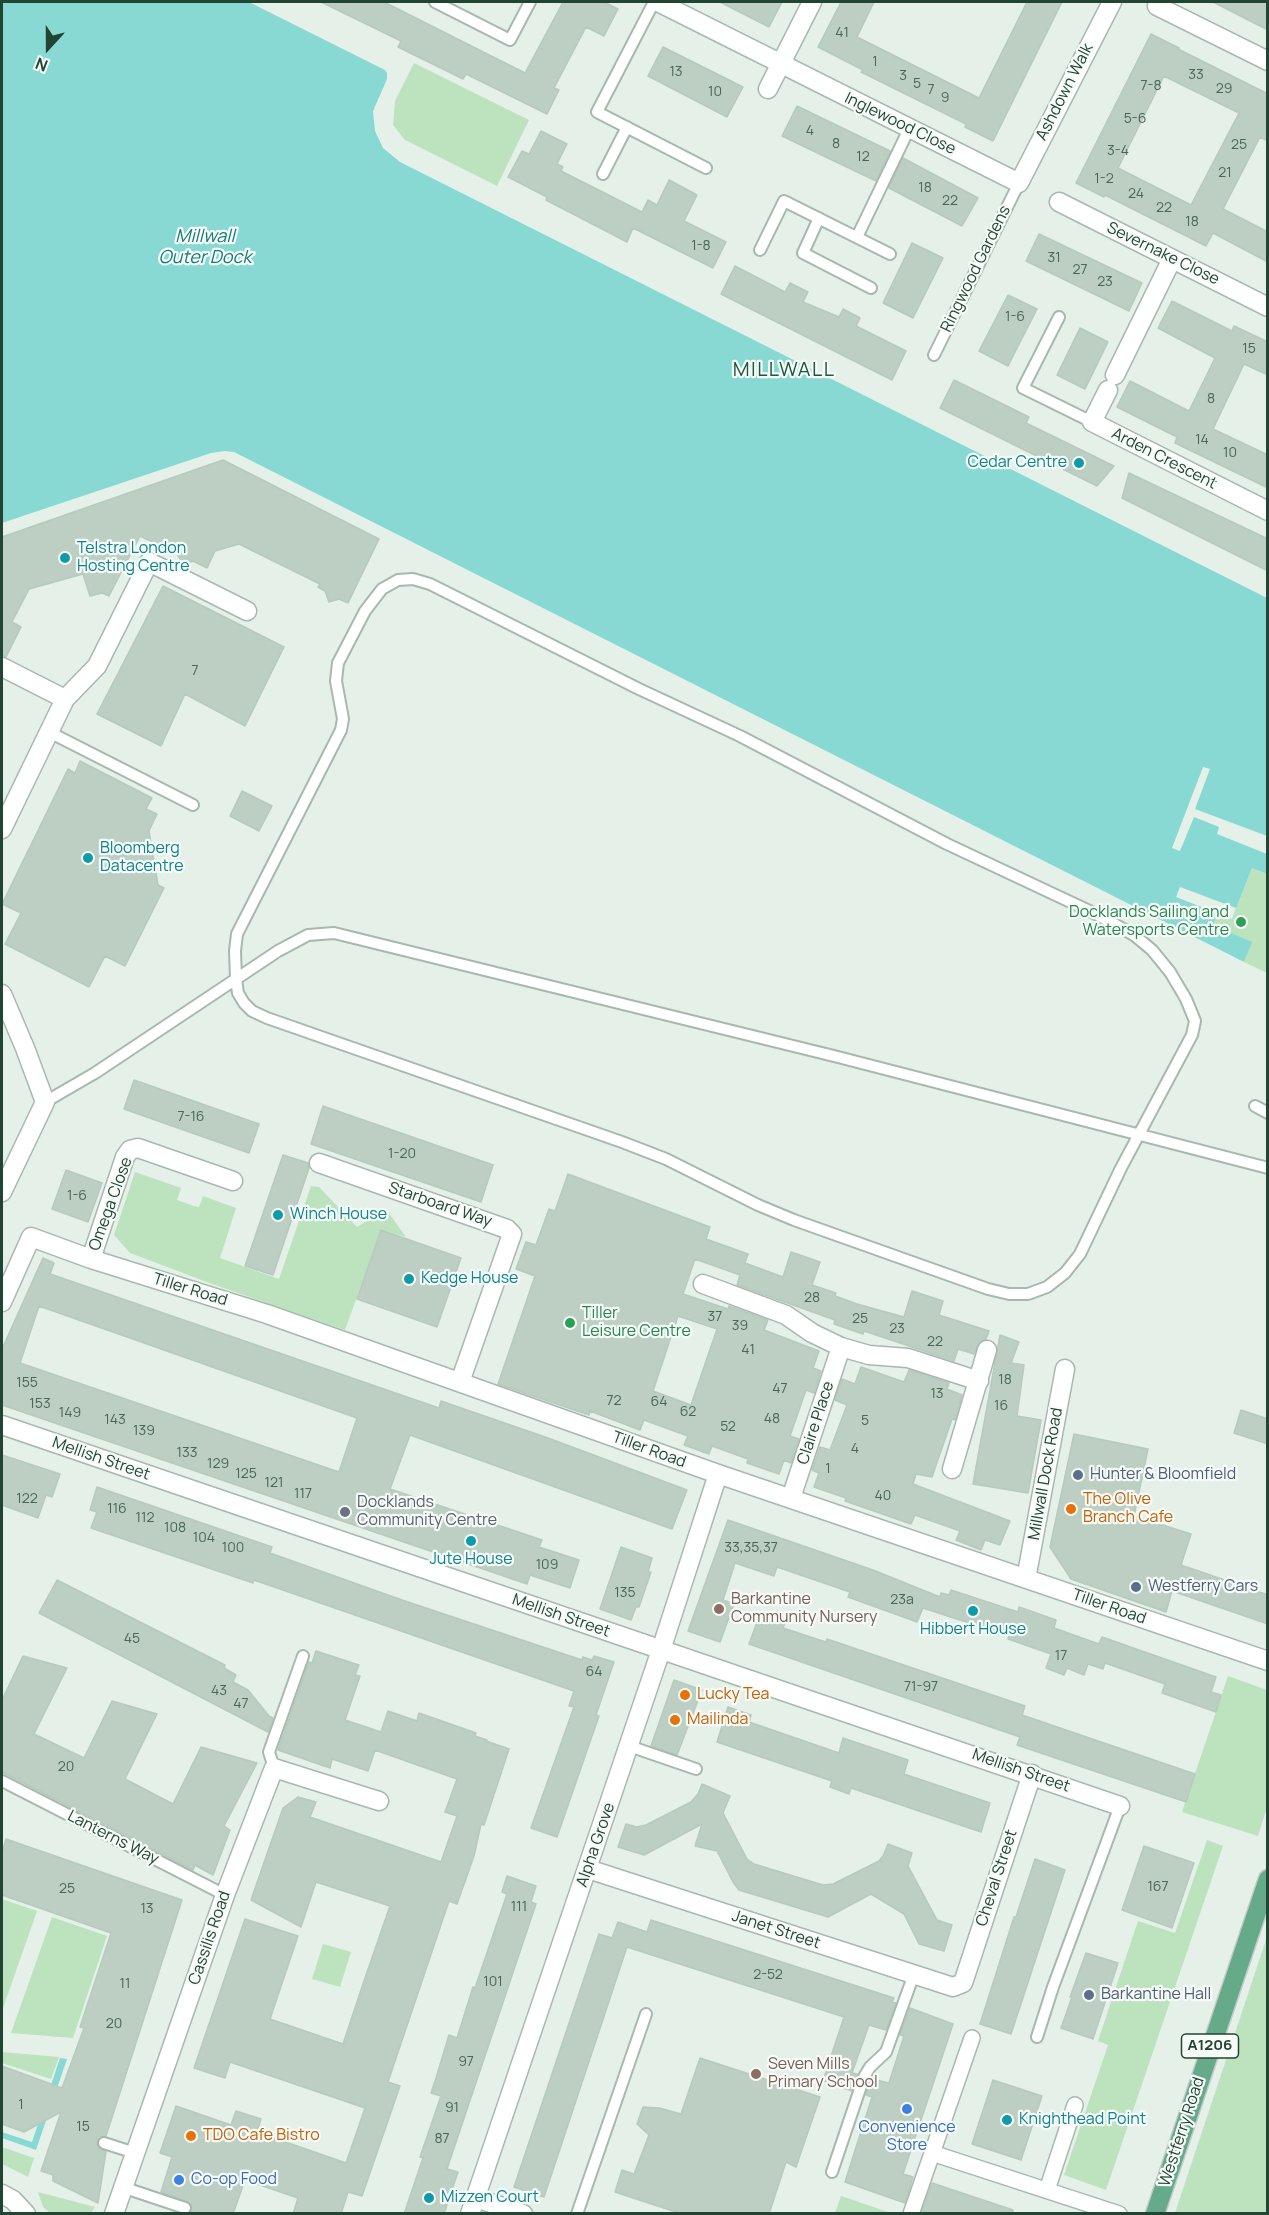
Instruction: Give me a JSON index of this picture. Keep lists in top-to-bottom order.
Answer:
{
  "streets": {
    "main road": ["A1206", "Westferry Road"],
    "street": [
      "Ashdown Walk",
      "Inglewood Close",
      "Severnake Close",
      "Arden Crescent",
      "Omega Close",
      "Starboard Way",
      "Tiller Road",
      "Claire Place",
      "Mellish Street",
      "Millwall Dock Road",
      "Alpha Grove",
      "Cheval Street",
      "Janet Street",
      "Cassilis Road"
    ],
    "lane": ["Ringwood Gardens", "Lanterns Way"]
  },
  "crossings": [
    ["Ashdown Walk", "Inglewood Close"],
    ["Ashdown Walk", "Ringwood Gardens"],
    ["Inglewood Close", "Ringwood Gardens"],
    ["Severnake Close", "Arden Crescent"],
    ["Omega Close", "Tiller Road"],
    ["Starboard Way", "Tiller Road"],
    ["Tiller Road", "Claire Place"],
    ["Tiller Road", "Millwall Dock Road"],
    ["Tiller Road", "Alpha Grove"],
    ["Mellish Street", "Alpha Grove"],
    ["Mellish Street", "Cheval Street"],
    ["Lanterns Way", "Cassilis Road"],
    ["Alpha Grove", "Janet Street"],
    ["Cheval Street", "Janet Street"]
  ],
  "districts": ["MILLWALL"],
  "water": ["Millwall Outer Dock"],
  "places": [
    "Cedar Centre",
    "Telstra London Hosting Centre",
    "Bloomberg Datacentre",
    "Docklands Sailing and Watersports Centre",
    "Winch House",
    "Kedge House",
    "Tiller Leisure Centre",
    "Hunter & Bloomfield",
    "The Olive Branch Cafe",
    "Docklands Community Centre",
    "Jute House",
    "Westferry Cars",
    "Barkantine Community Nursery",
    "Hibbert House",
    "Lucky Tea",
    "Mailinda",
    "Barkantine Hall",
    "Seven Mills Primary School",
    "Convenience Store",
    "Knighthead Point",
    "TDO Cafe Bistro",
    "Co-op Food",
    "Mizzen Court"
  ],
  "house_numbers": [
    "41",
    "1",
    "13",
    "33",
    "3",
    "5",
    "7-8",
    "29",
    "7",
    "10",
    "9",
    "5-6",
    "4",
    "8",
    "25",
    "3-4",
    "12",
    "21",
    "1-2",
    "18",
    "24",
    "22",
    "22",
    "18",
    "1-8",
    "31",
    "27",
    "23",
    "1-6",
    "15",
    "8",
    "14",
    "10",
    "7",
    "7-16",
    "1-20",
    "1-6",
    "28",
    "37",
    "25",
    "39",
    "23",
    "22",
    "41",
    "18",
    "155",
    "47",
    "13",
    "72",
    "64",
    "153",
    "16",
    "62",
    "149",
    "48",
    "143",
    "5",
    "52",
    "139",
    "4",
    "133",
    "129",
    "1",
    "125",
    "121",
    "117",
    "40",
    "122",
    "116",
    "112",
    "108",
    "104",
    "100",
    "33,35,37",
    "109",
    "135",
    "23a",
    "45",
    "17",
    "64",
    "71-97",
    "43",
    "47",
    "20",
    "167",
    "25",
    "111",
    "13",
    "2-52",
    "101",
    "11",
    "20",
    "97",
    "1",
    "91",
    "15",
    "87"
  ],
  "north": "bottom"
}
